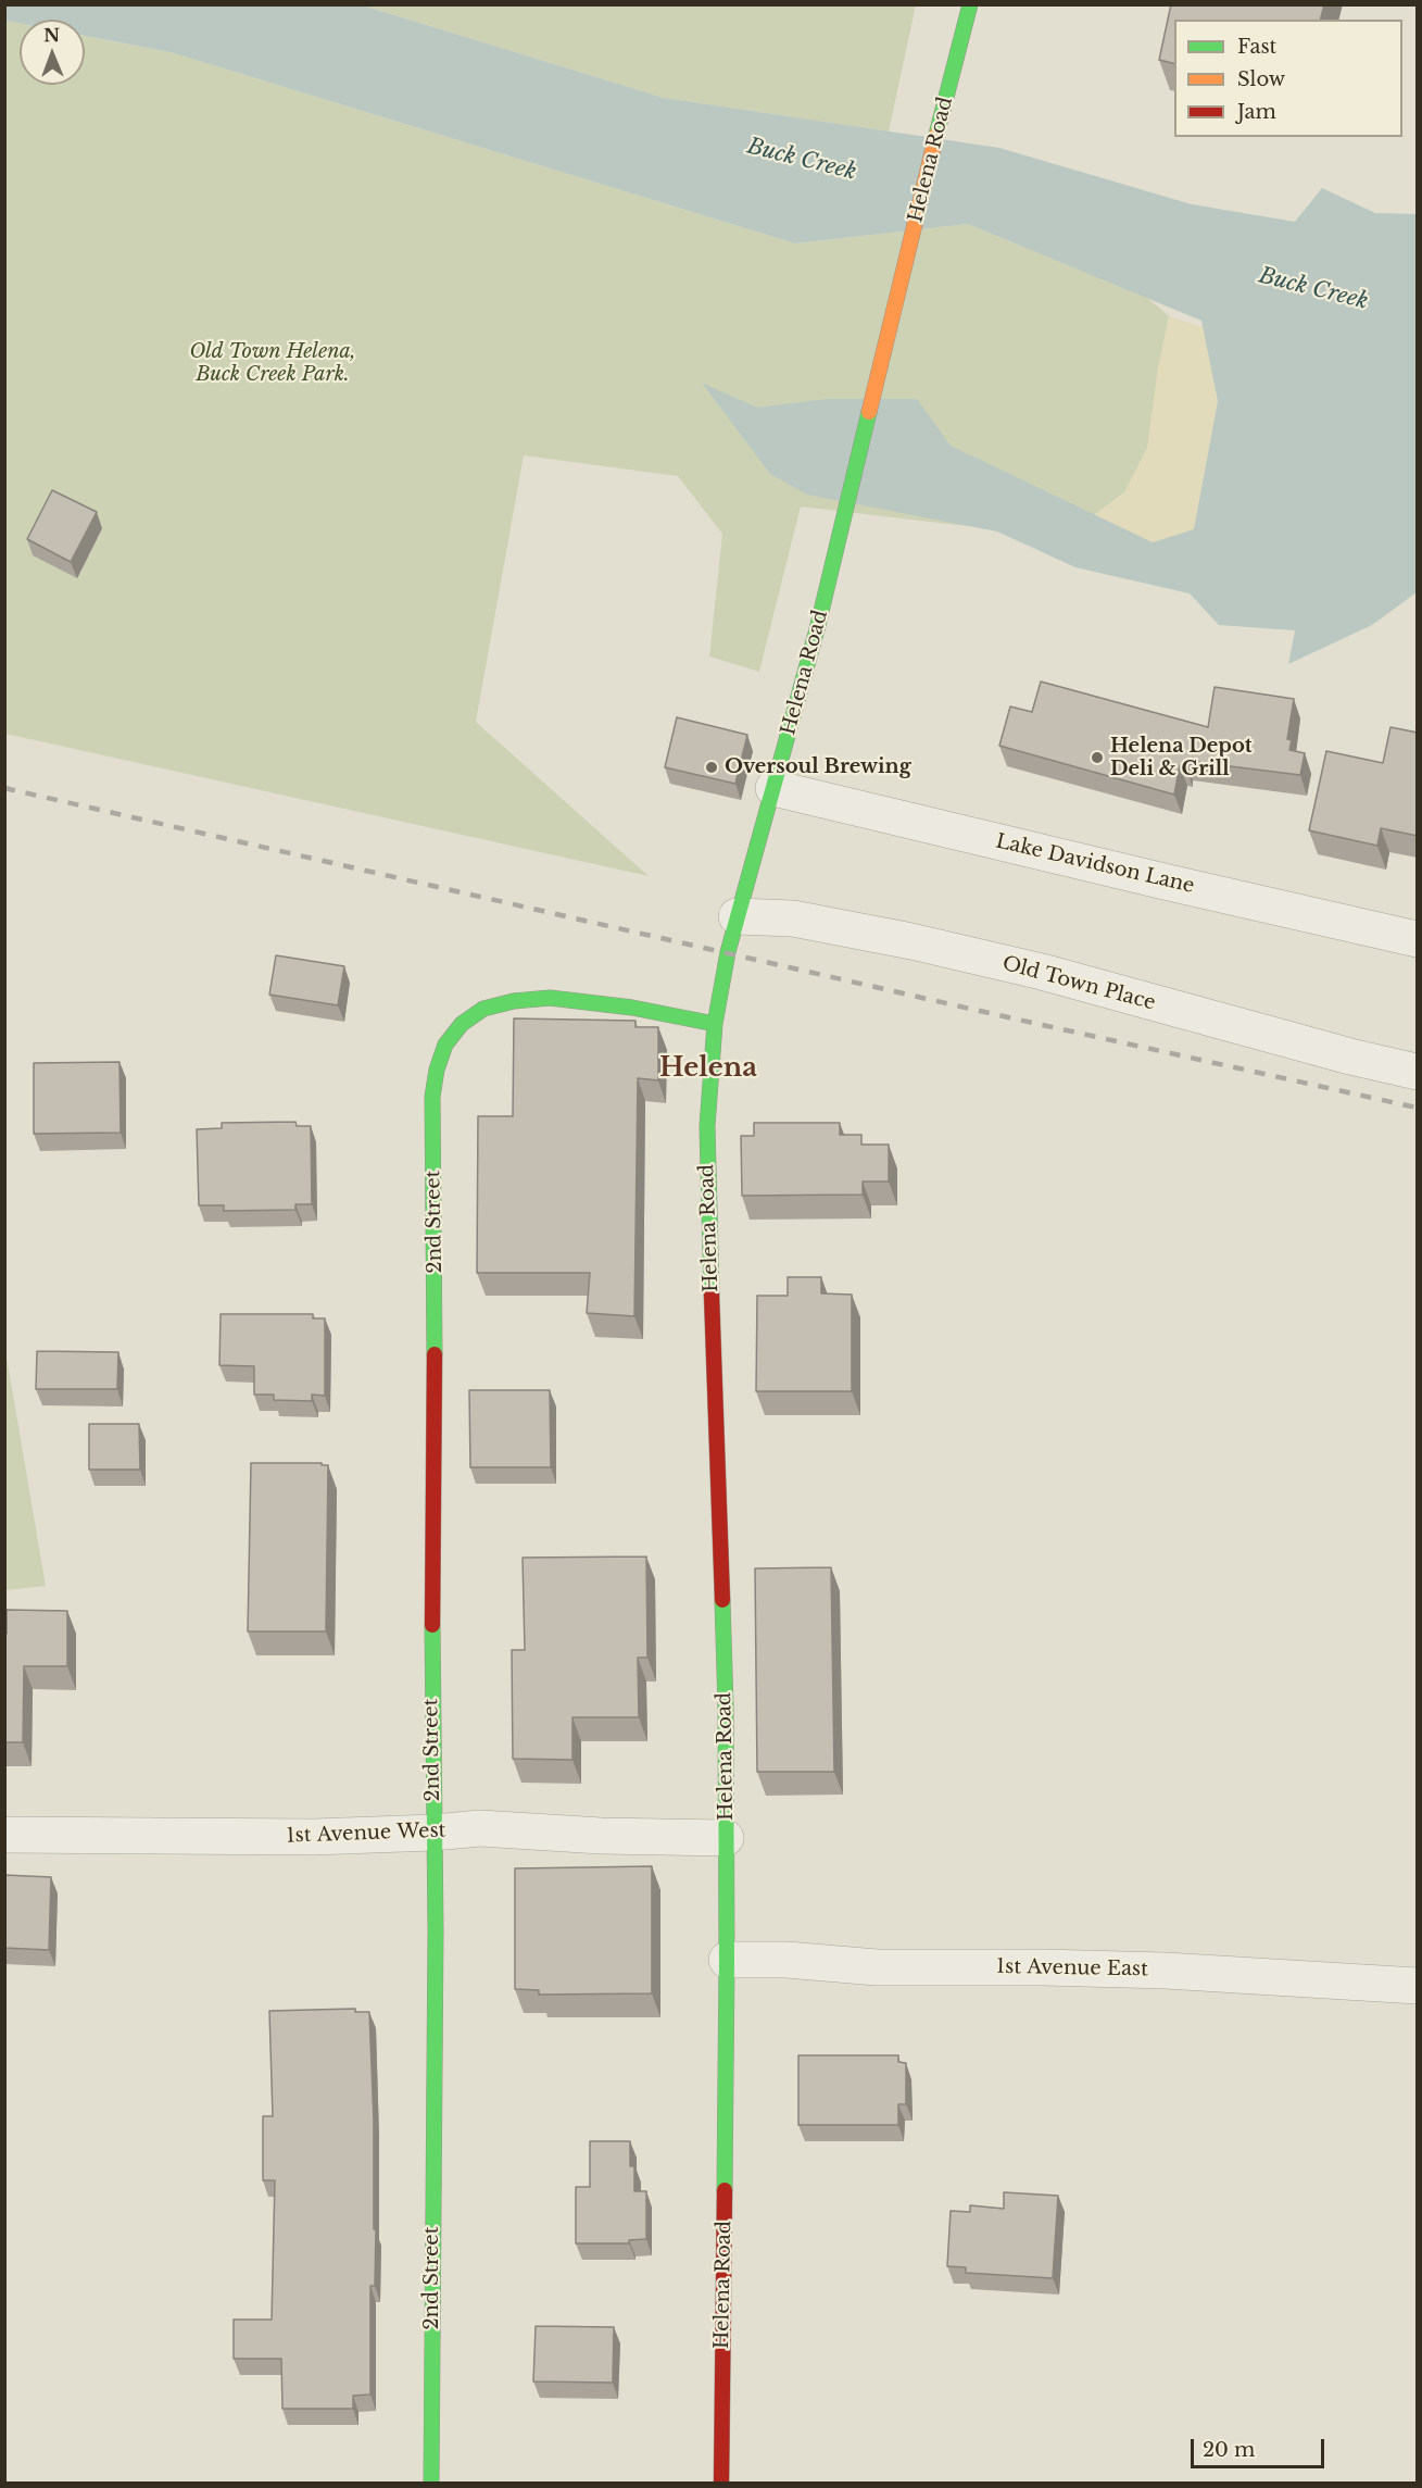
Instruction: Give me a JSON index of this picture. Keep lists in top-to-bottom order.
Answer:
{
  "streets": {
    "main road": ["Helena Road", "2nd Street"],
    "street": [
      "Lake Davidson Lane",
      "Old Town Place",
      "1st Avenue West",
      "1st Avenue East"
    ]
  },
  "crossings": [
    ["Helena Road", "Lake Davidson Lane"],
    ["Helena Road", "Old Town Place"],
    ["Helena Road", "2nd Street"],
    ["Helena Road", "1st Avenue West"],
    ["Helena Road", "1st Avenue East"],
    ["2nd Street", "1st Avenue West"]
  ],
  "districts": ["Helena"],
  "water": ["Buck Creek"],
  "parks": ["Old Town Helena, Buck Creek Park."],
  "places": ["Helena Depot Deli & Grill", "Oversoul Brewing"],
  "legend": ["Fast", "Slow", "Jam"],
  "scale_bar": "20 m",
  "north": "top"
}
